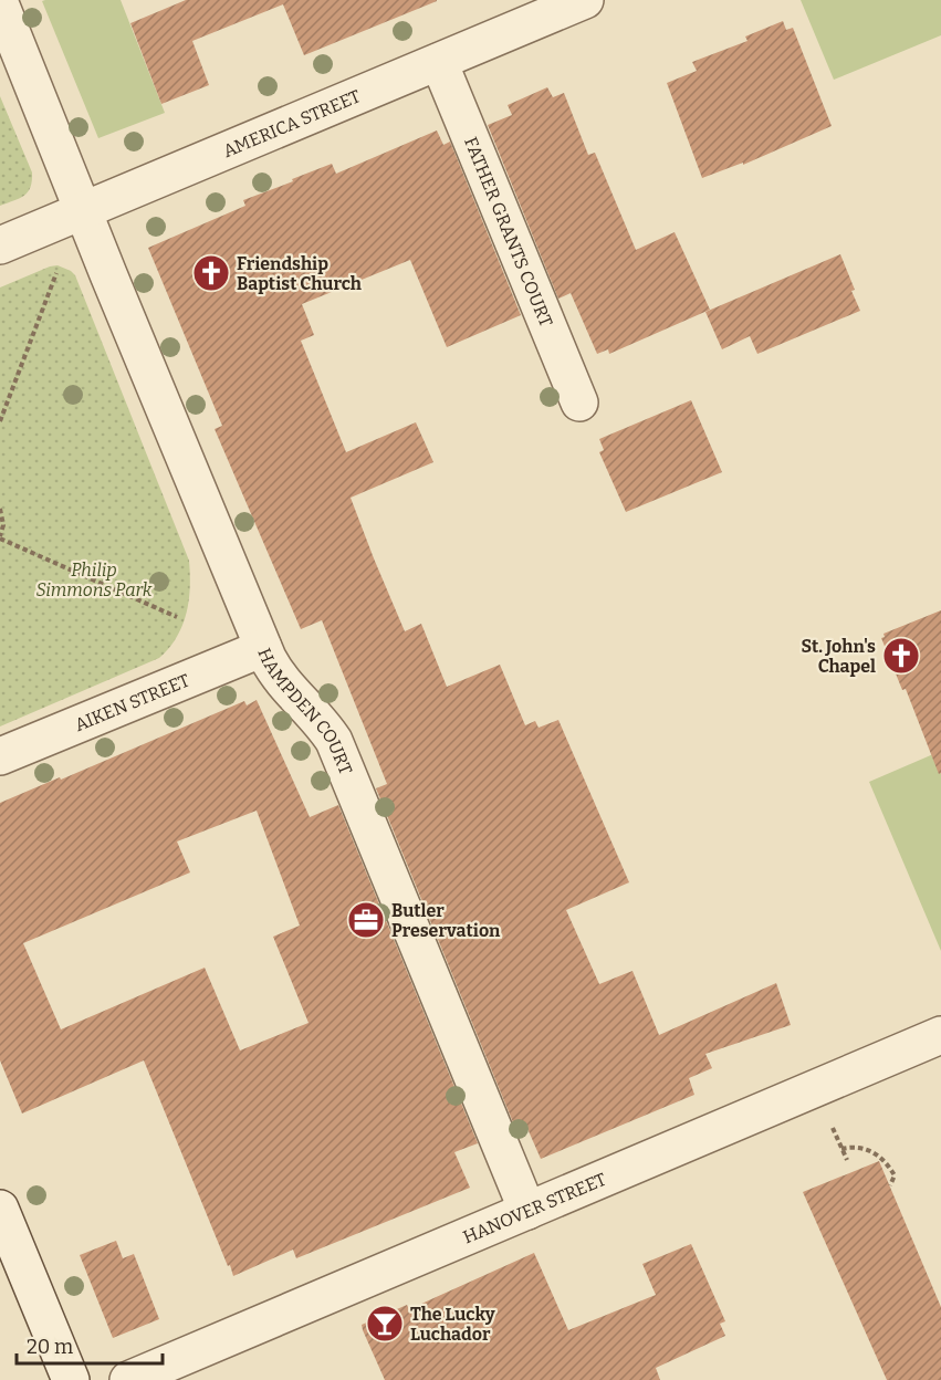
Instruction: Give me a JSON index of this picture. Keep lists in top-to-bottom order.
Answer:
{
  "streets": {
    "street": [
      "AMERICA STREET",
      "FATHER GRANTS COURT",
      "AIKEN STREET",
      "HAMPDEN COURT",
      "HANOVER STREET"
    ]
  },
  "crossings": [
    ["AMERICA STREET", "FATHER GRANTS COURT"],
    ["AMERICA STREET", "HAMPDEN COURT"],
    ["AIKEN STREET", "HAMPDEN COURT"],
    ["HAMPDEN COURT", "HANOVER STREET"]
  ],
  "parks": ["Philip Simmons Park"],
  "places": {
    "church": ["Friendship Baptist Church", "St. John's Chapel"],
    "office": ["Butler Preservation"],
    "bar": ["The Lucky Luchador"]
  },
  "scale_bar": "20 m"
}
